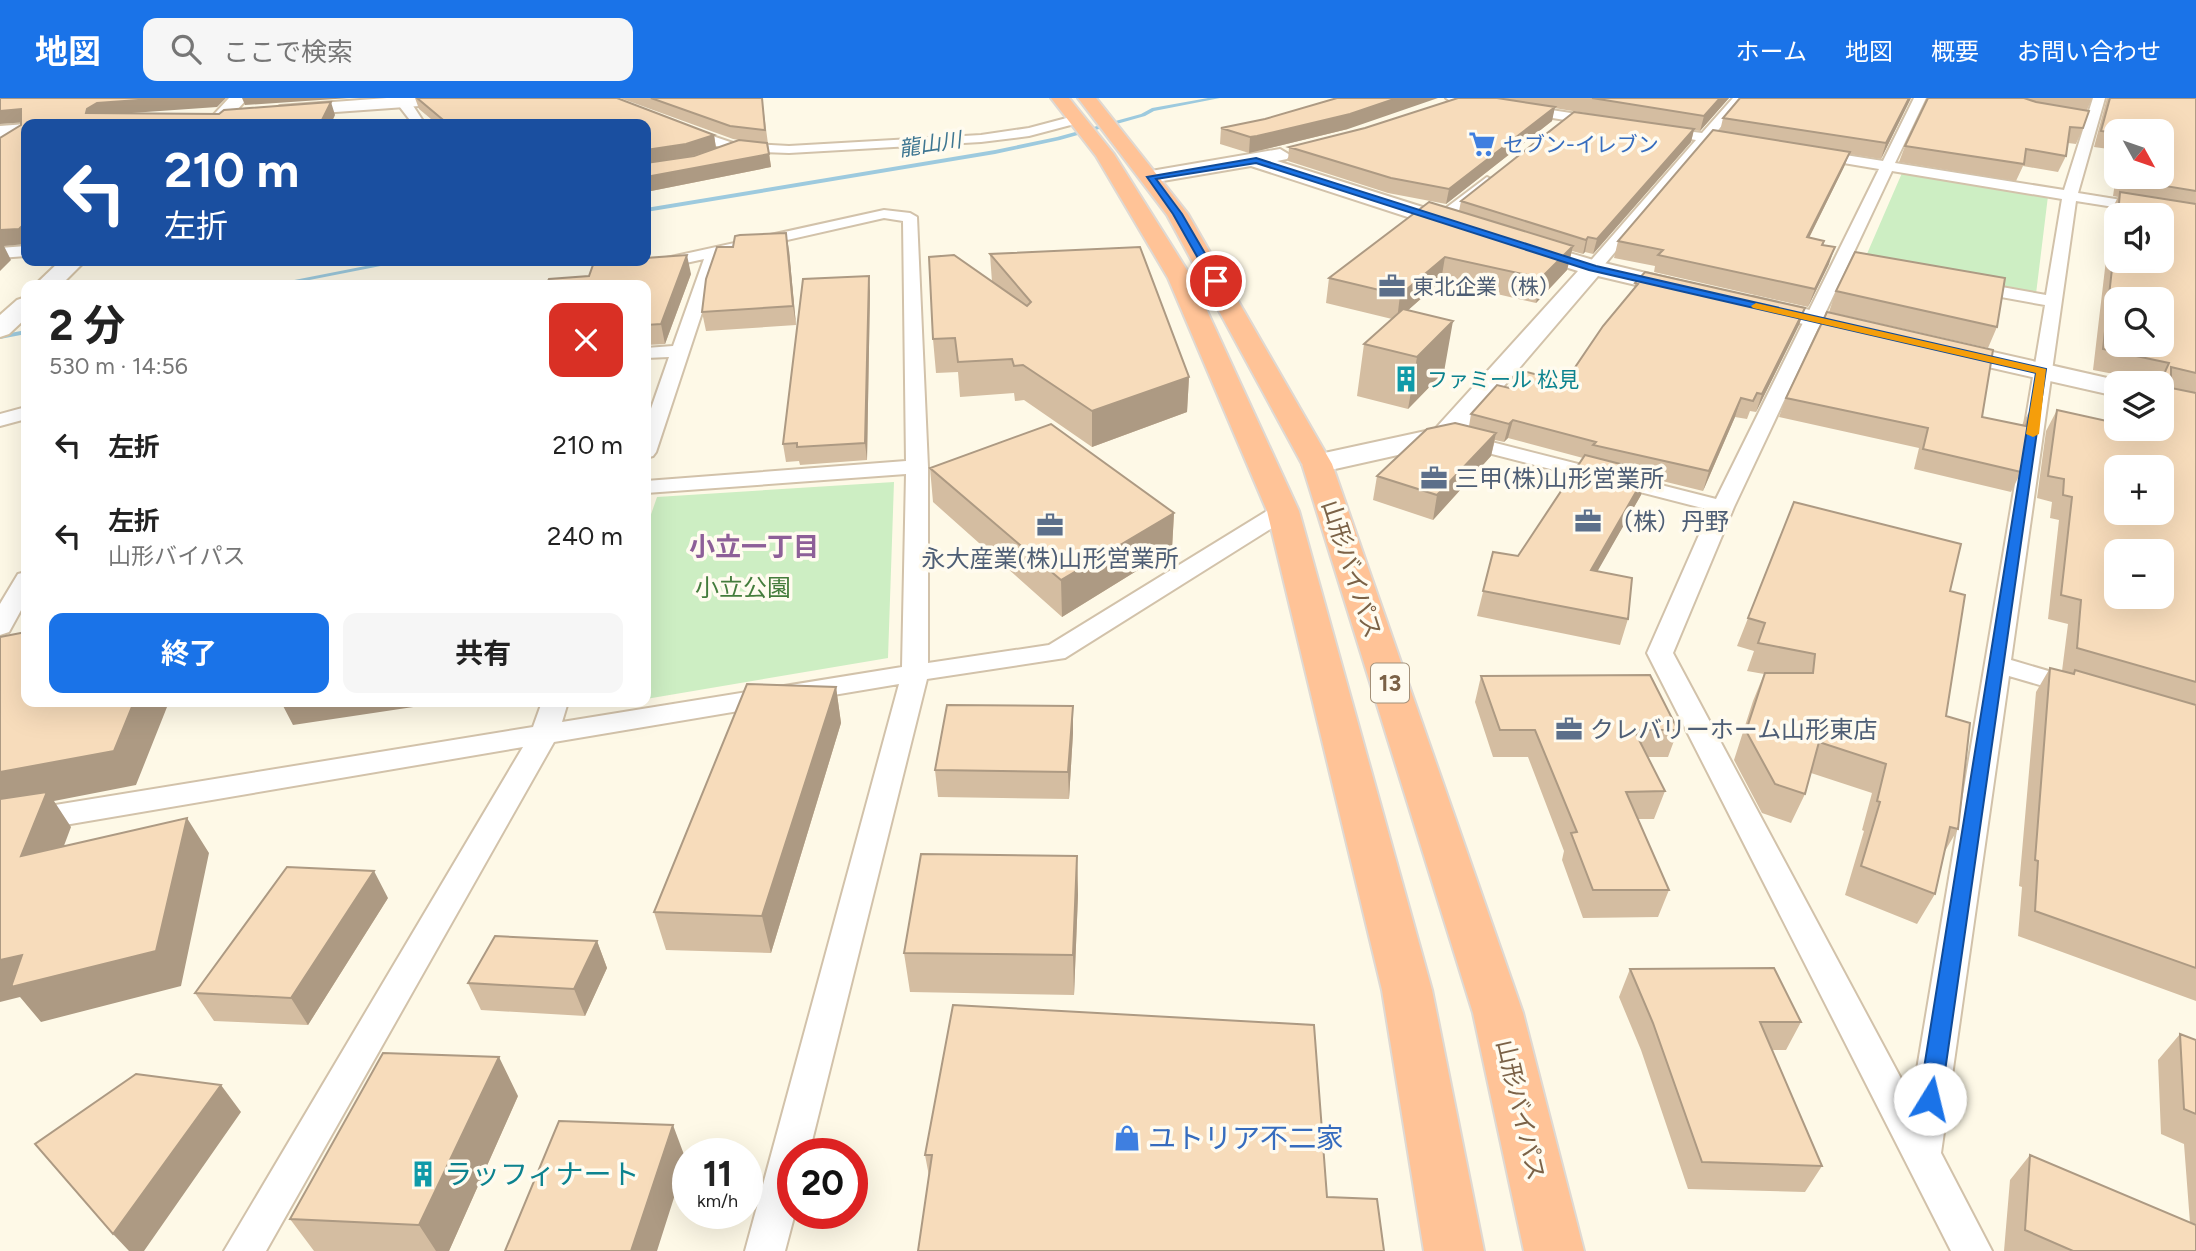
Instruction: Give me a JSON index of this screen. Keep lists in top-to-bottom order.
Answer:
{
  "streets": {
    "highway": ["山形バイパス", "13"]
  },
  "districts": ["小立一丁目"],
  "water": ["龍山川"],
  "parks": ["小立公園"],
  "places": {
    "supermarket": ["セブン-イレブン"],
    "office": [
      "東北企業（株）",
      "三甲(株)山形営業所",
      "（株）丹野",
      "永大産業(株)山形営業所",
      "クレバリーホーム山形東店"
    ],
    "building": ["ファミール 松見", "ラッフィナート"],
    "shop": ["ユトリア不二家"]
  },
  "north": "bottom right",
  "page": {
    "header": "地図",
    "search": "ここで検索",
    "nav": [
      "ホーム",
      "地図",
      "概要",
      "お問い合わせ"
    ],
    "map_buttons": ["+", "−"],
    "turn": ["210 m", "左折"],
    "heading": ["2 分", "530 m · 14:56"],
    "list": [
      {
        "name": "左折",
        "value": "210 m"
      },
      {
        "name": "左折",
        "note": "山形バイパス",
        "value": "240 m"
      }
    ],
    "buttons": ["終了", "共有"],
    "speed": "11 km/h",
    "limit": "20"
  }
}
